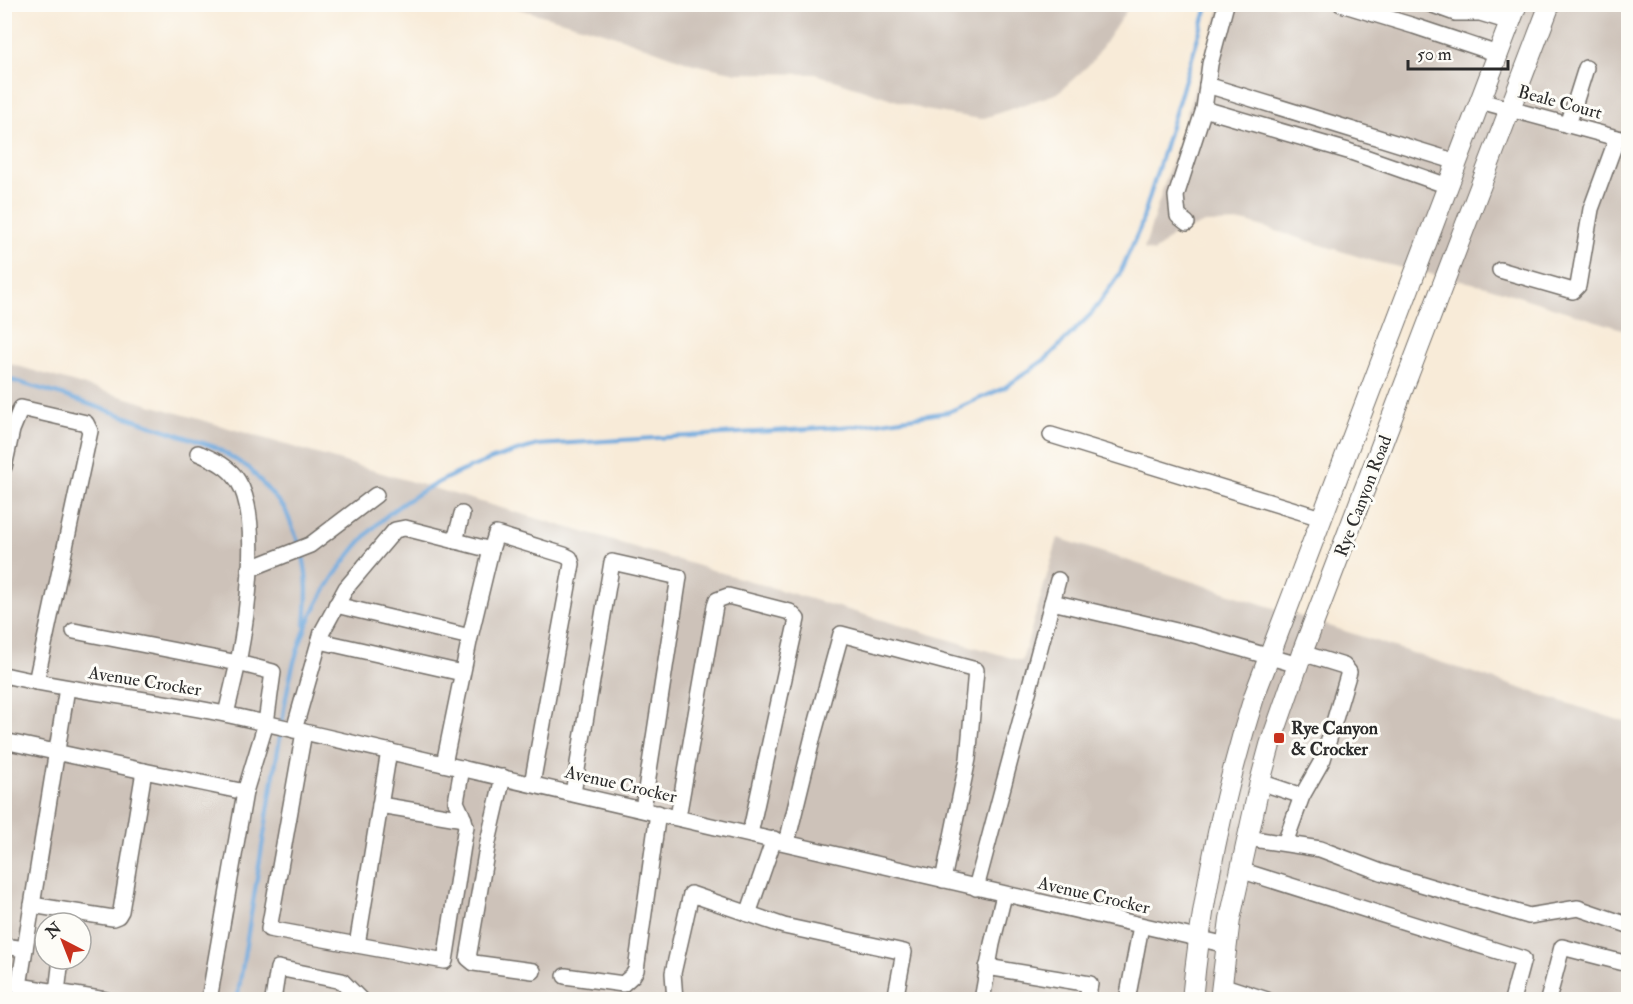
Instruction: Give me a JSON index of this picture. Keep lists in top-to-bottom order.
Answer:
{
  "streets": {
    "main road": ["Rye Canyon Road"],
    "street": ["Beale Court", "Avenue Crocker"]
  },
  "crossings": [
    ["Beale Court", "Rye Canyon Road"],
    ["Rye Canyon Road", "Avenue Crocker"]
  ],
  "places": {
    "transit": ["Rye Canyon & Crocker"]
  },
  "scale_bar": "50 m",
  "north": "top left"
}
